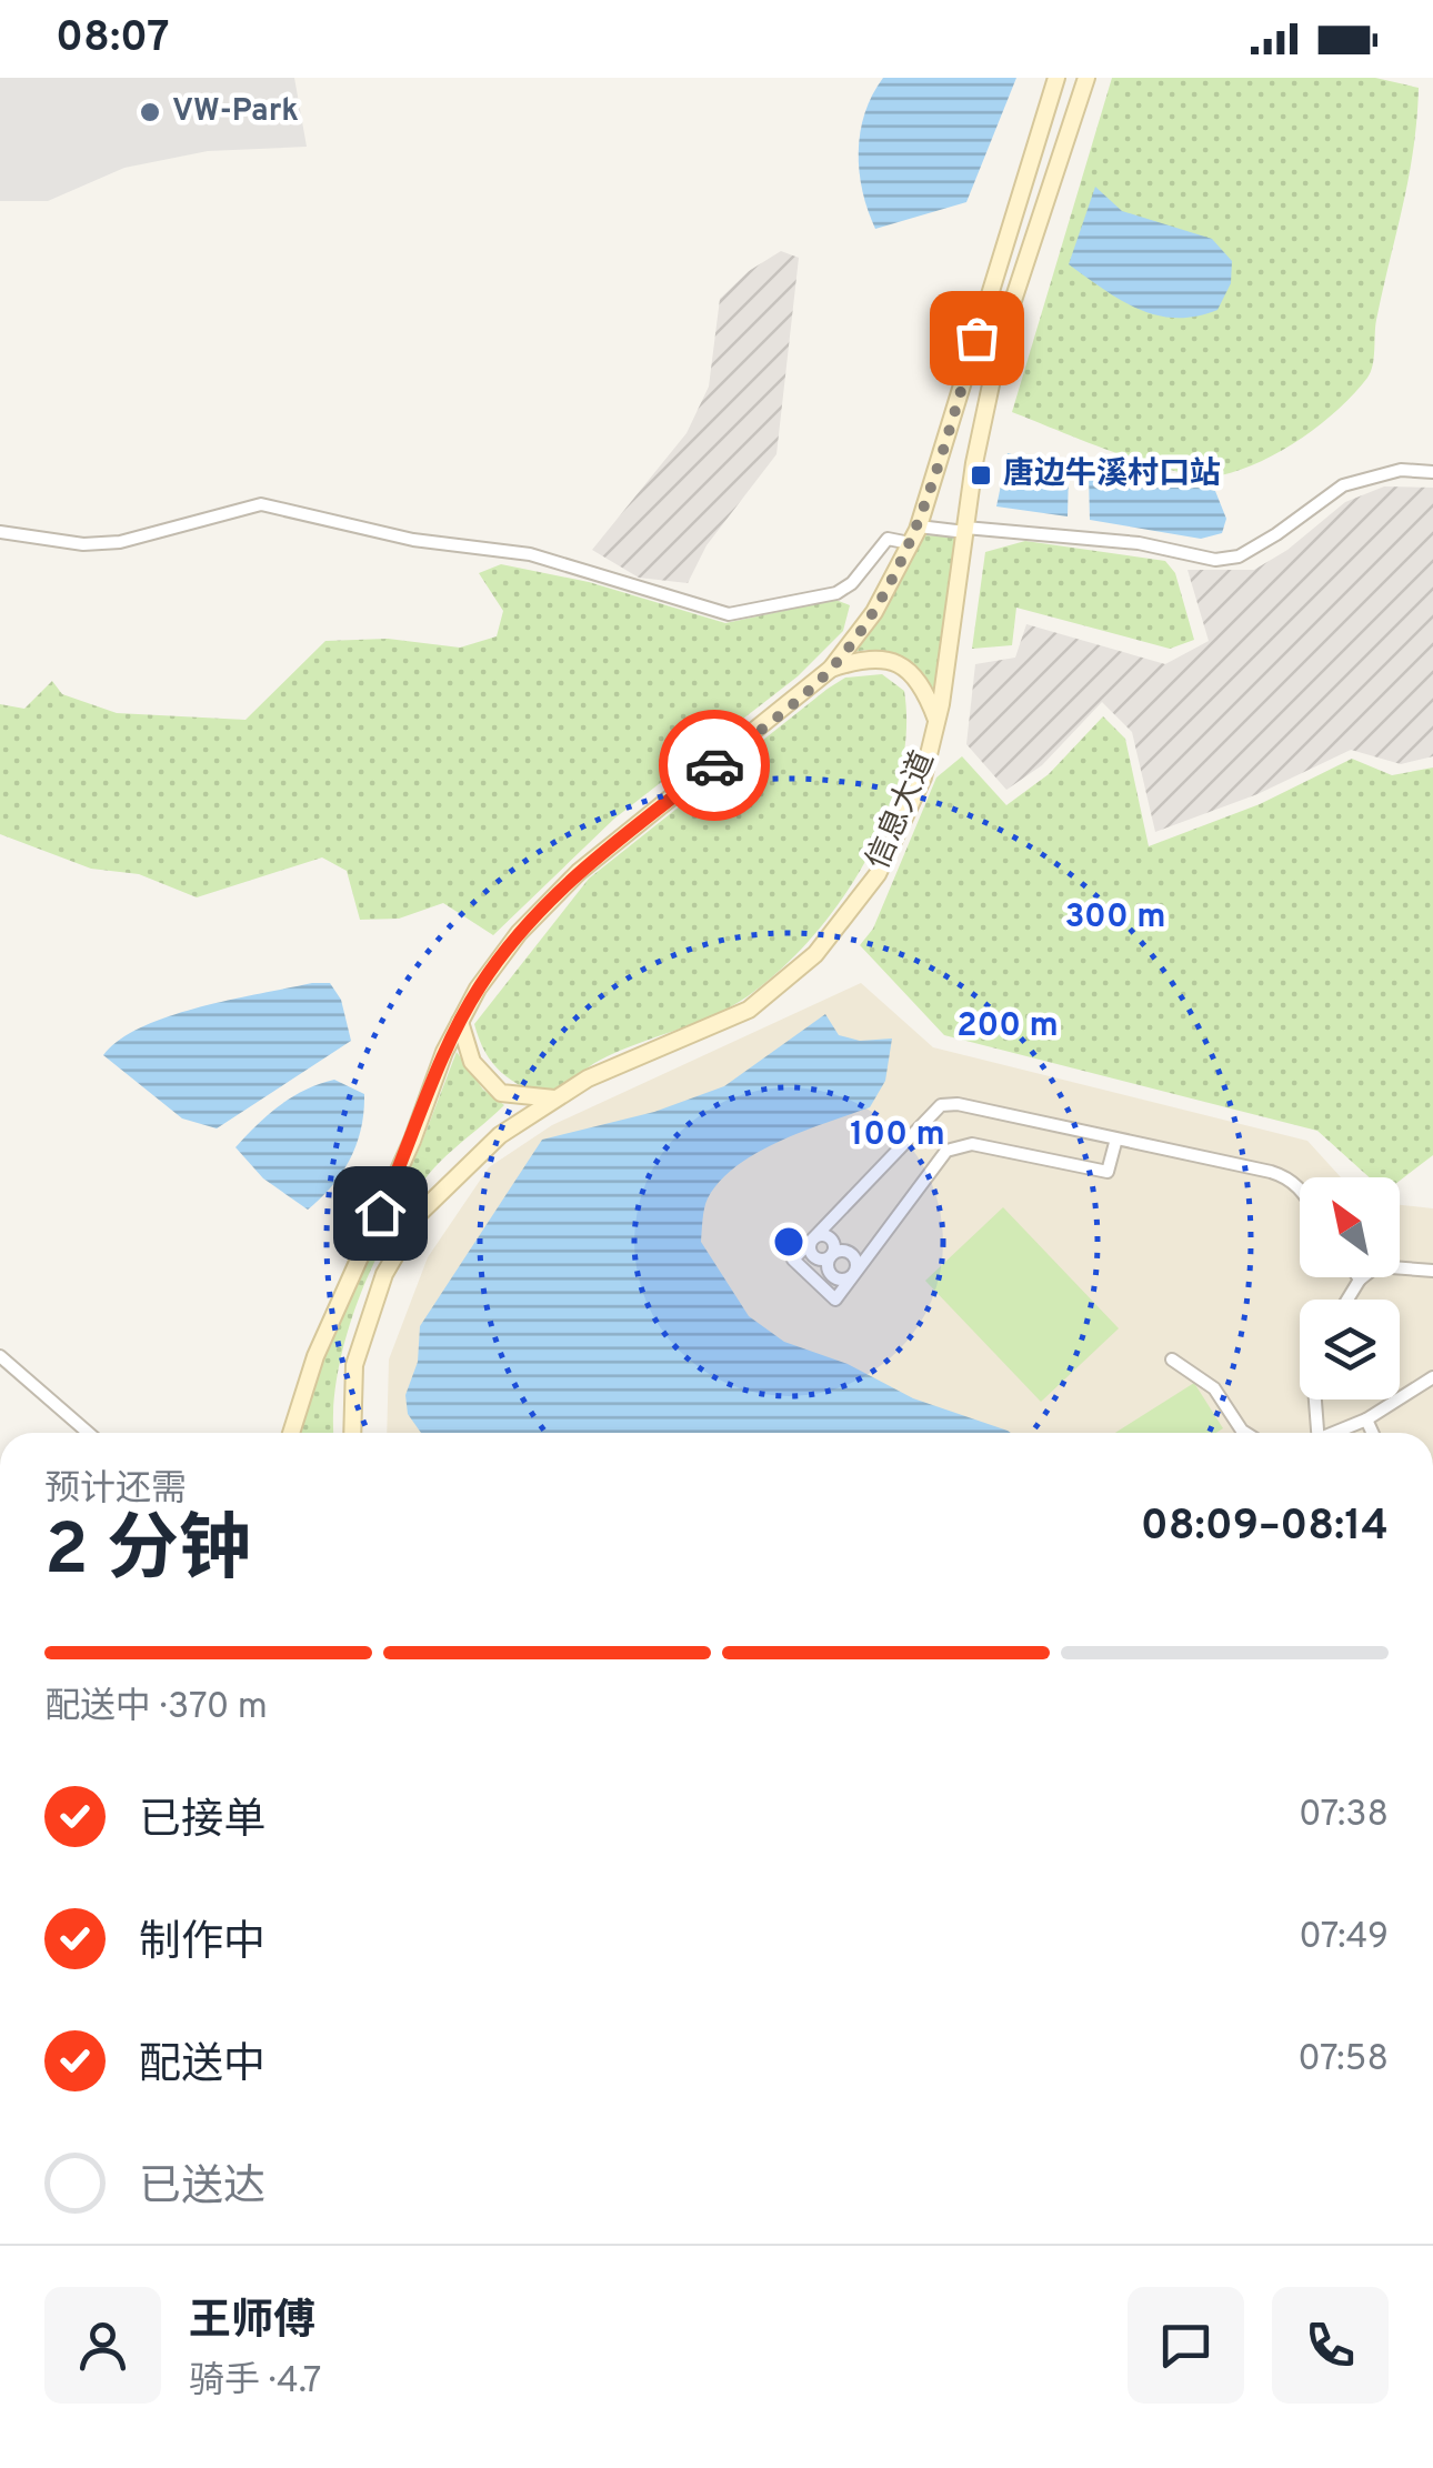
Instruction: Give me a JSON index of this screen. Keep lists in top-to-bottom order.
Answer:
{
  "streets": {
    "main road": ["信息大道"]
  },
  "places": {
    "other": ["VW-Park"],
    "transit": ["唐边牛溪村口站"]
  },
  "north": "top left",
  "page": {
    "status": "08:07",
    "heading": ["2 分钟", "预计还需", "08:09–08:14"],
    "panel": ["王师傅", "骑手 · 4.7"],
    "bar": "配送中 · 370 m",
    "list": [
      ["已接单", "07:38"],
      ["制作中", "07:49"],
      ["配送中", "07:58"],
      "已送达"
    ]
  },
  "rings": ["300 m", "200 m", "100 m"]
}
